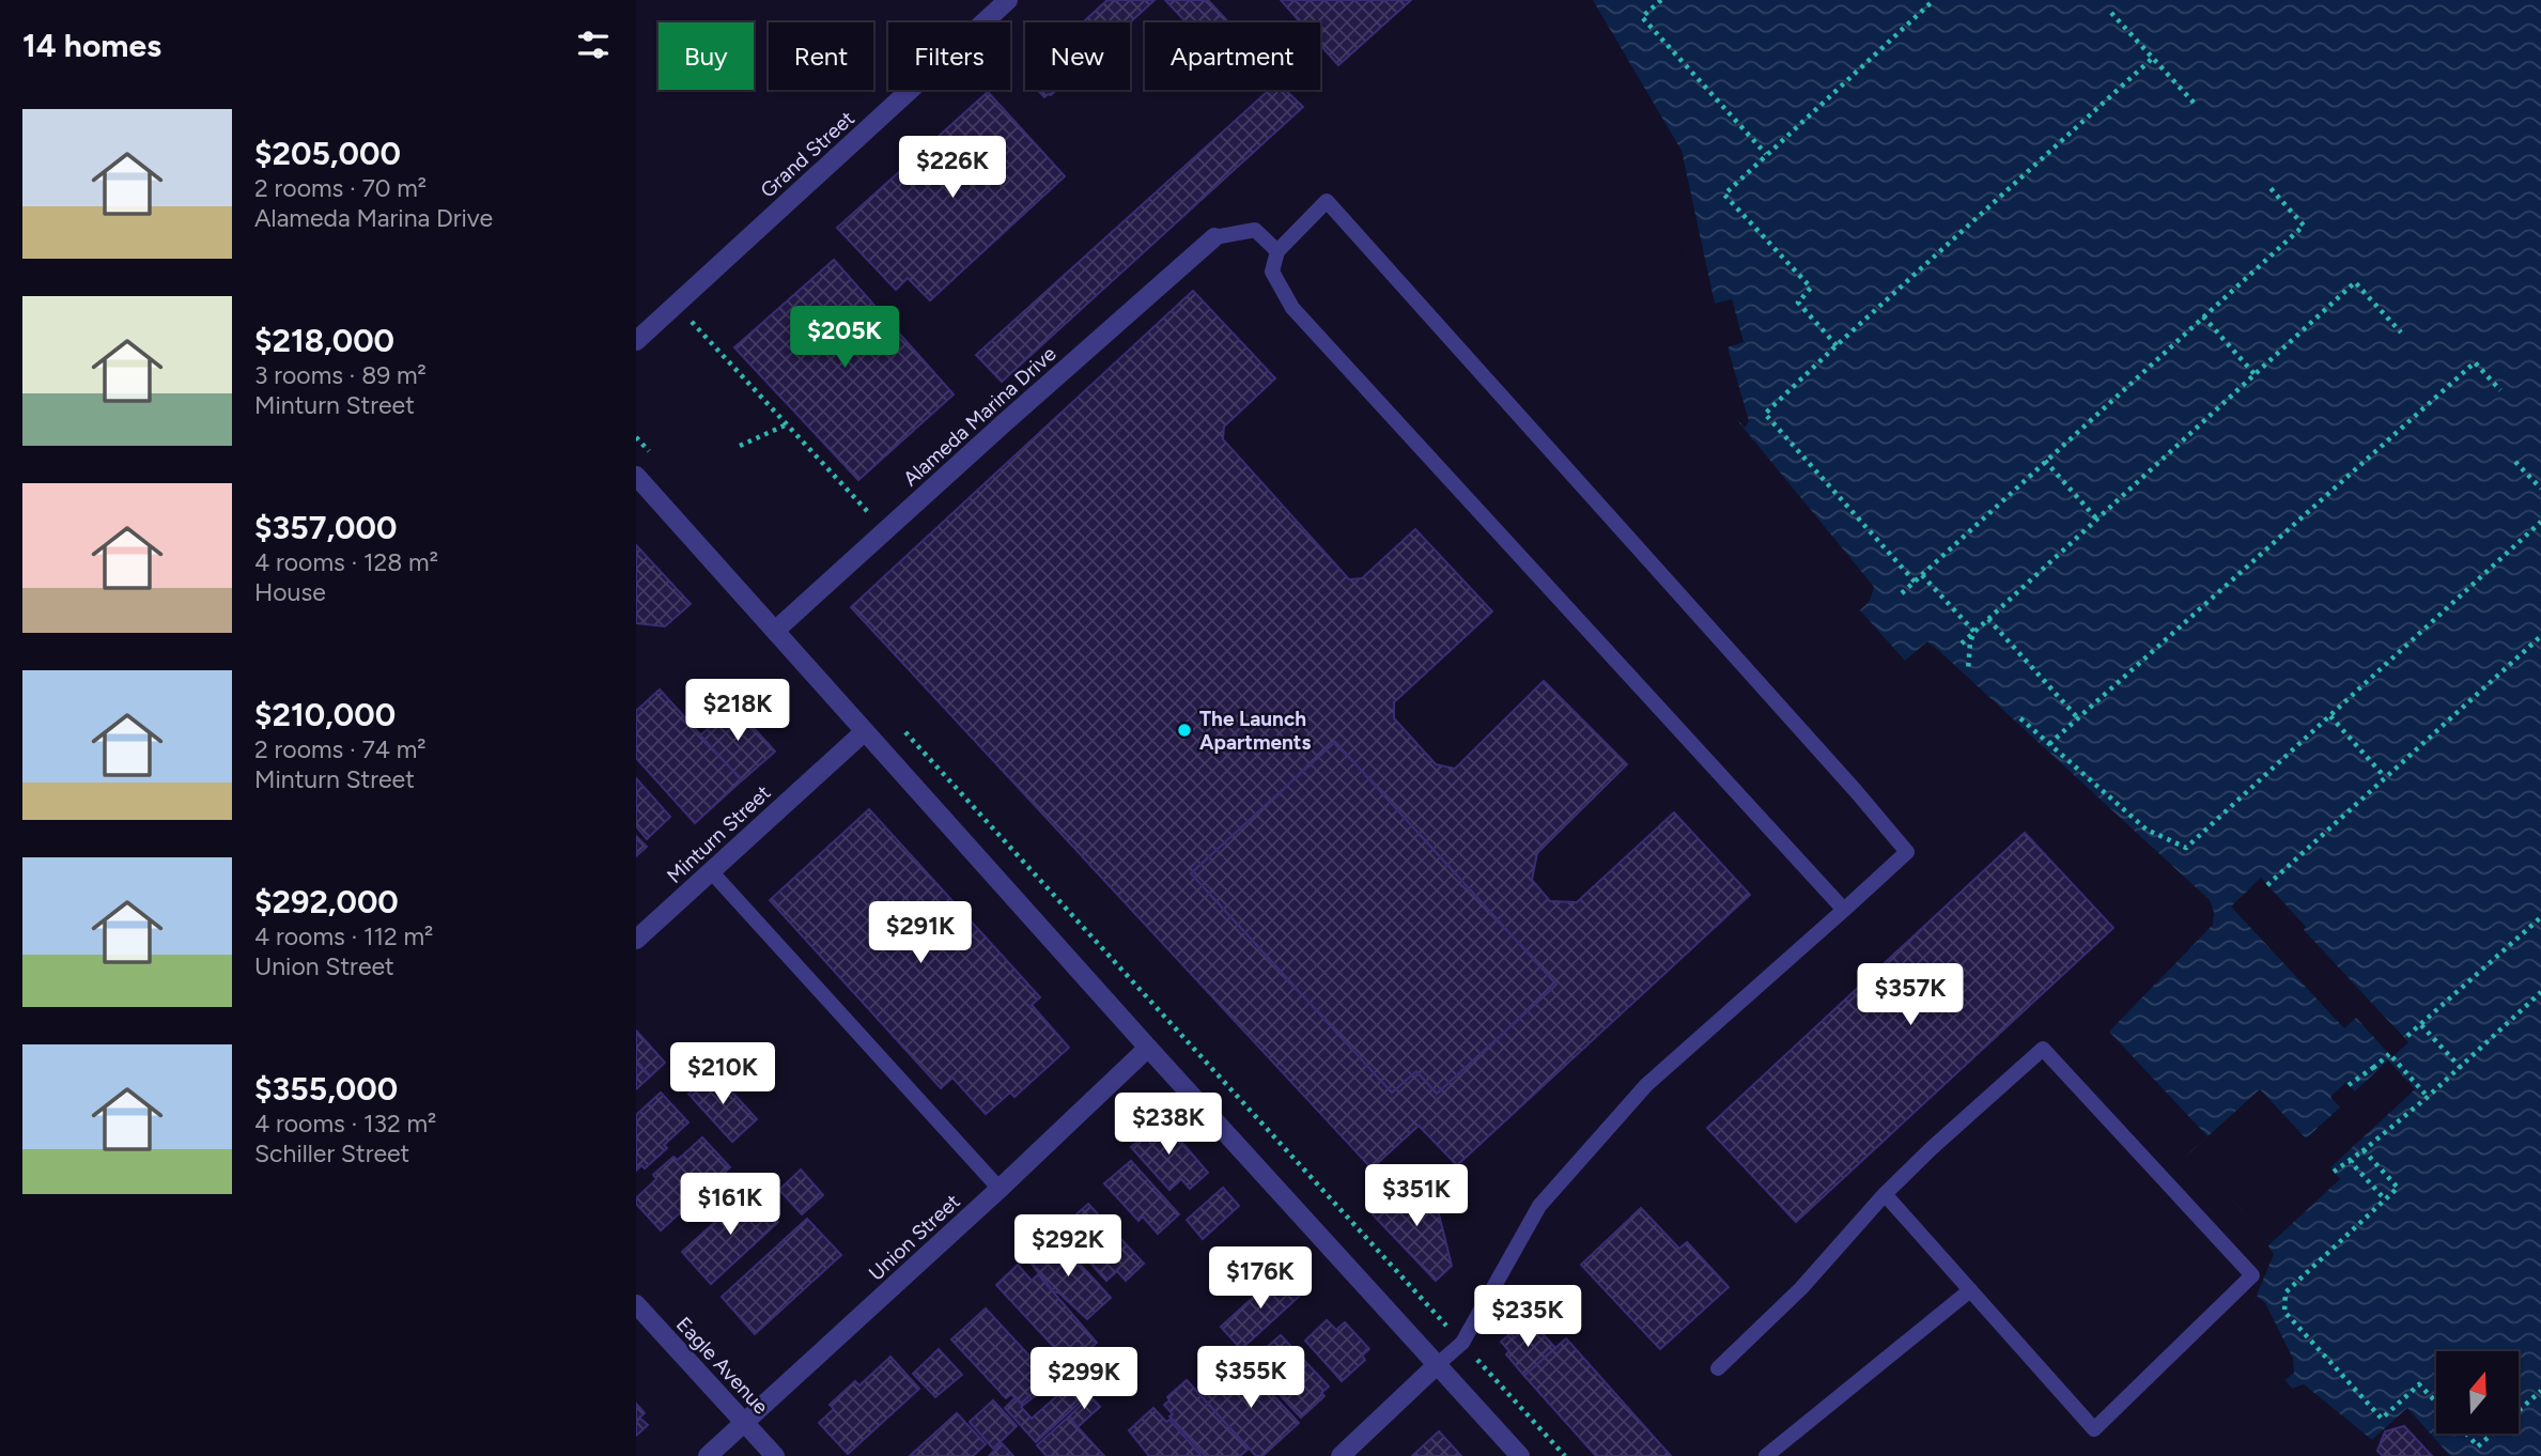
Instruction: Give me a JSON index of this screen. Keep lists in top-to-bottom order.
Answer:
{
  "streets": {
    "street": [
      "Grand Street",
      "Alameda Marina Drive",
      "Minturn Street",
      "Union Street",
      "Eagle Avenue"
    ]
  },
  "crossings": [
    ["Union Street", "Eagle Avenue"]
  ],
  "places": ["The Launch Apartments"],
  "north": "top",
  "page": {
    "heading": "14 homes",
    "chip": [
      "Buy",
      "Rent",
      "Filters",
      "New",
      "Apartment"
    ],
    "list": [
      {
        "name": "$205,000",
        "note": "2 rooms · 70 m² · Alameda Marina Drive"
      },
      {
        "name": "$218,000",
        "note": "3 rooms · 89 m² · Minturn Street"
      },
      {
        "name": "$357,000",
        "note": "4 rooms · 128 m² · House"
      },
      {
        "name": "$210,000",
        "note": "2 rooms · 74 m² · Minturn Street"
      },
      {
        "name": "$292,000",
        "note": "4 rooms · 112 m² · Union Street"
      },
      {
        "name": "$355,000",
        "note": "4 rooms · 132 m² · Schiller Street"
      }
    ],
    "price": [
      "$226K",
      "$205K",
      "$218K",
      "$291K",
      "$357K",
      "$210K",
      "$238K",
      "$351K",
      "$161K",
      "$292K",
      "$176K",
      "$235K",
      "$355K",
      "$299K"
    ]
  }
}
